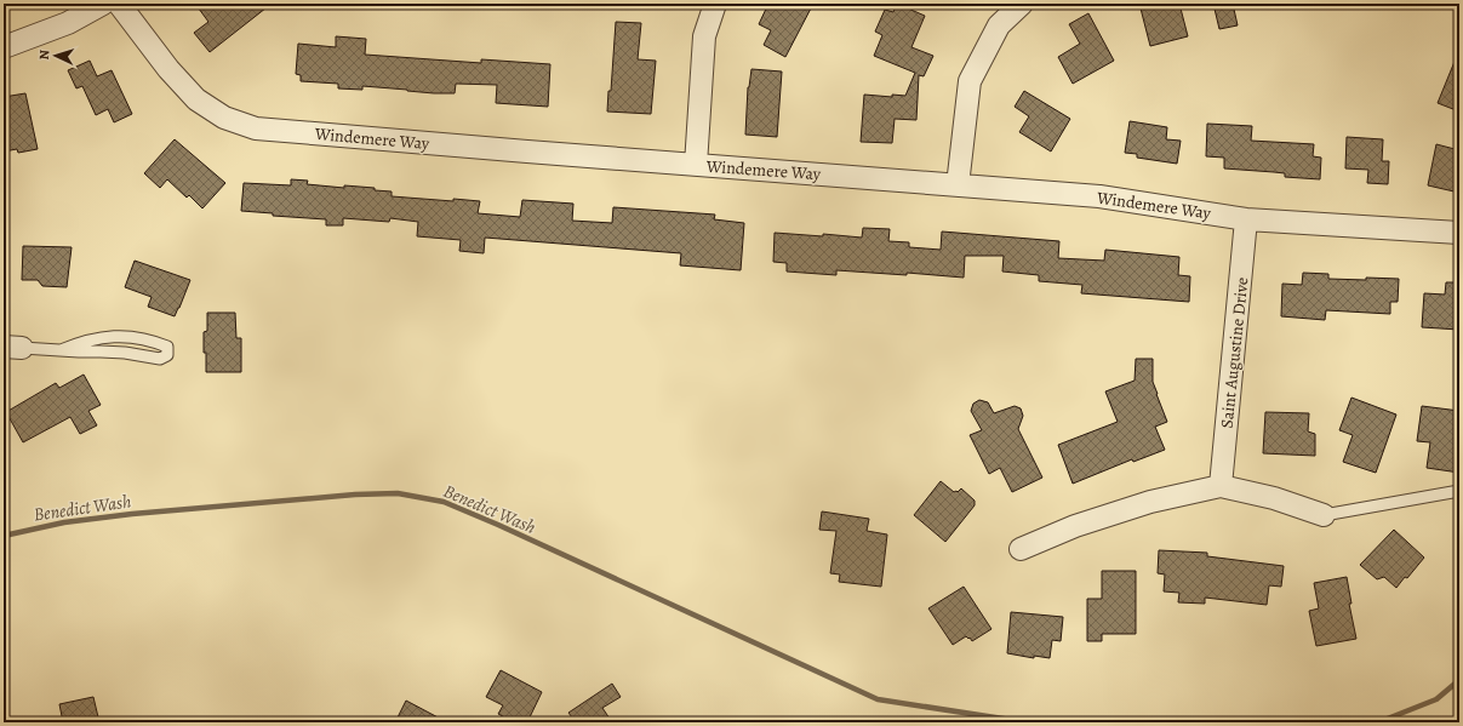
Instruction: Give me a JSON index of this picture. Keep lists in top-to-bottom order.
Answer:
{
  "streets": {
    "street": ["Windemere Way", "Saint Augustine Drive"]
  },
  "crossings": [
    ["Windemere Way", "Saint Augustine Drive"]
  ],
  "water": ["Benedict Wash"],
  "north": "left"
}
